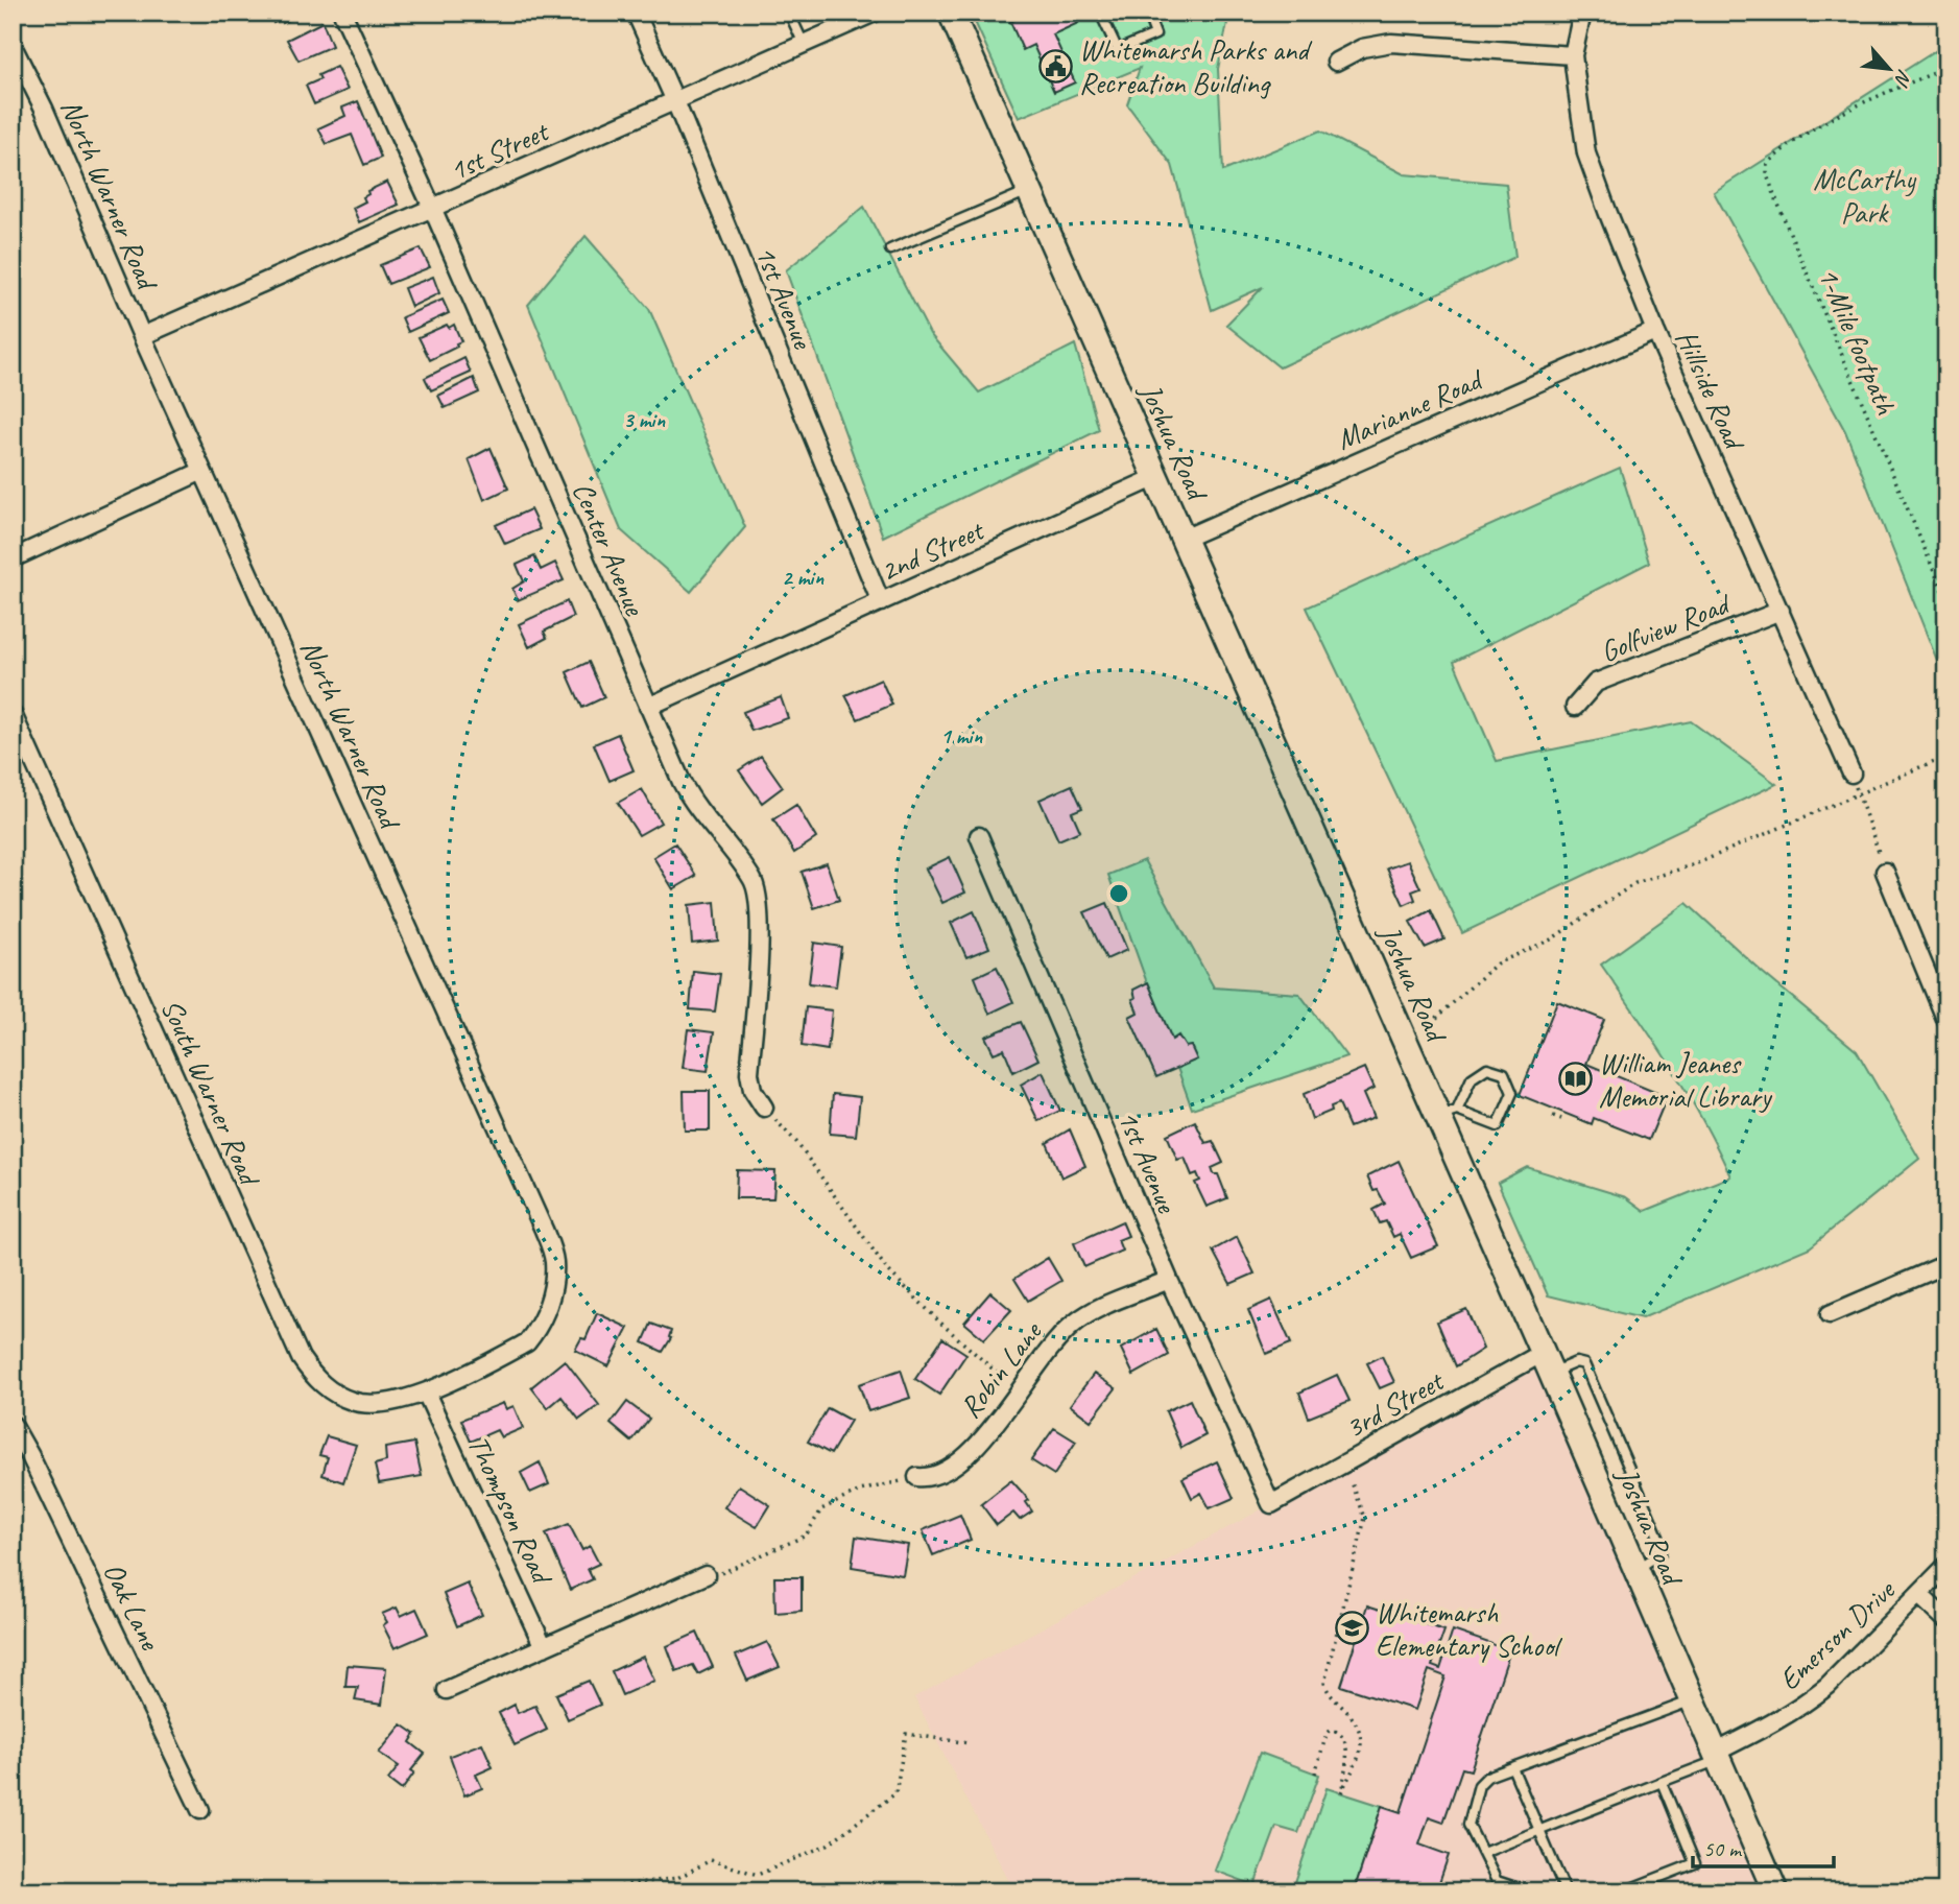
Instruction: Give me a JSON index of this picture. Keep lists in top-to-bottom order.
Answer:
{
  "streets": {
    "main road": ["Joshua Road"],
    "street": [
      "1st Street",
      "North Warner Road",
      "1st Avenue",
      "Hillside Road",
      "Marianne Road",
      "Center Avenue",
      "2nd Street",
      "Golfview Road",
      "South Warner Road",
      "Robin Lane",
      "3rd Street",
      "Thompson Road",
      "Oak Lane",
      "Emerson Drive"
    ],
    "path": ["1-Mile footpath"]
  },
  "crossings": [
    ["1st Street", "North Warner Road"],
    ["1st Street", "1st Avenue"],
    ["1st Street", "Center Avenue"],
    ["North Warner Road", "South Warner Road"],
    ["North Warner Road", "Thompson Road"],
    ["1st Avenue", "2nd Street"],
    ["1st Avenue", "Robin Lane"],
    ["1st Avenue", "3rd Street"],
    ["Hillside Road", "Marianne Road"],
    ["Hillside Road", "Golfview Road"],
    ["Marianne Road", "Joshua Road"],
    ["Joshua Road", "2nd Street"],
    ["Joshua Road", "3rd Street"],
    ["Joshua Road", "Emerson Drive"],
    ["Center Avenue", "2nd Street"],
    ["South Warner Road", "Thompson Road"]
  ],
  "parks": ["McCarthy Park"],
  "places": {
    "public building": ["Whitemarsh Parks and Recreation Building"],
    "library": ["William Jeanes Memorial Library"],
    "school or university": ["Whitemarsh Elementary School"]
  },
  "scale_bar": "50 m",
  "north": "bottom right",
  "rings": ["3 min", "2 min", "1 min"]
}
